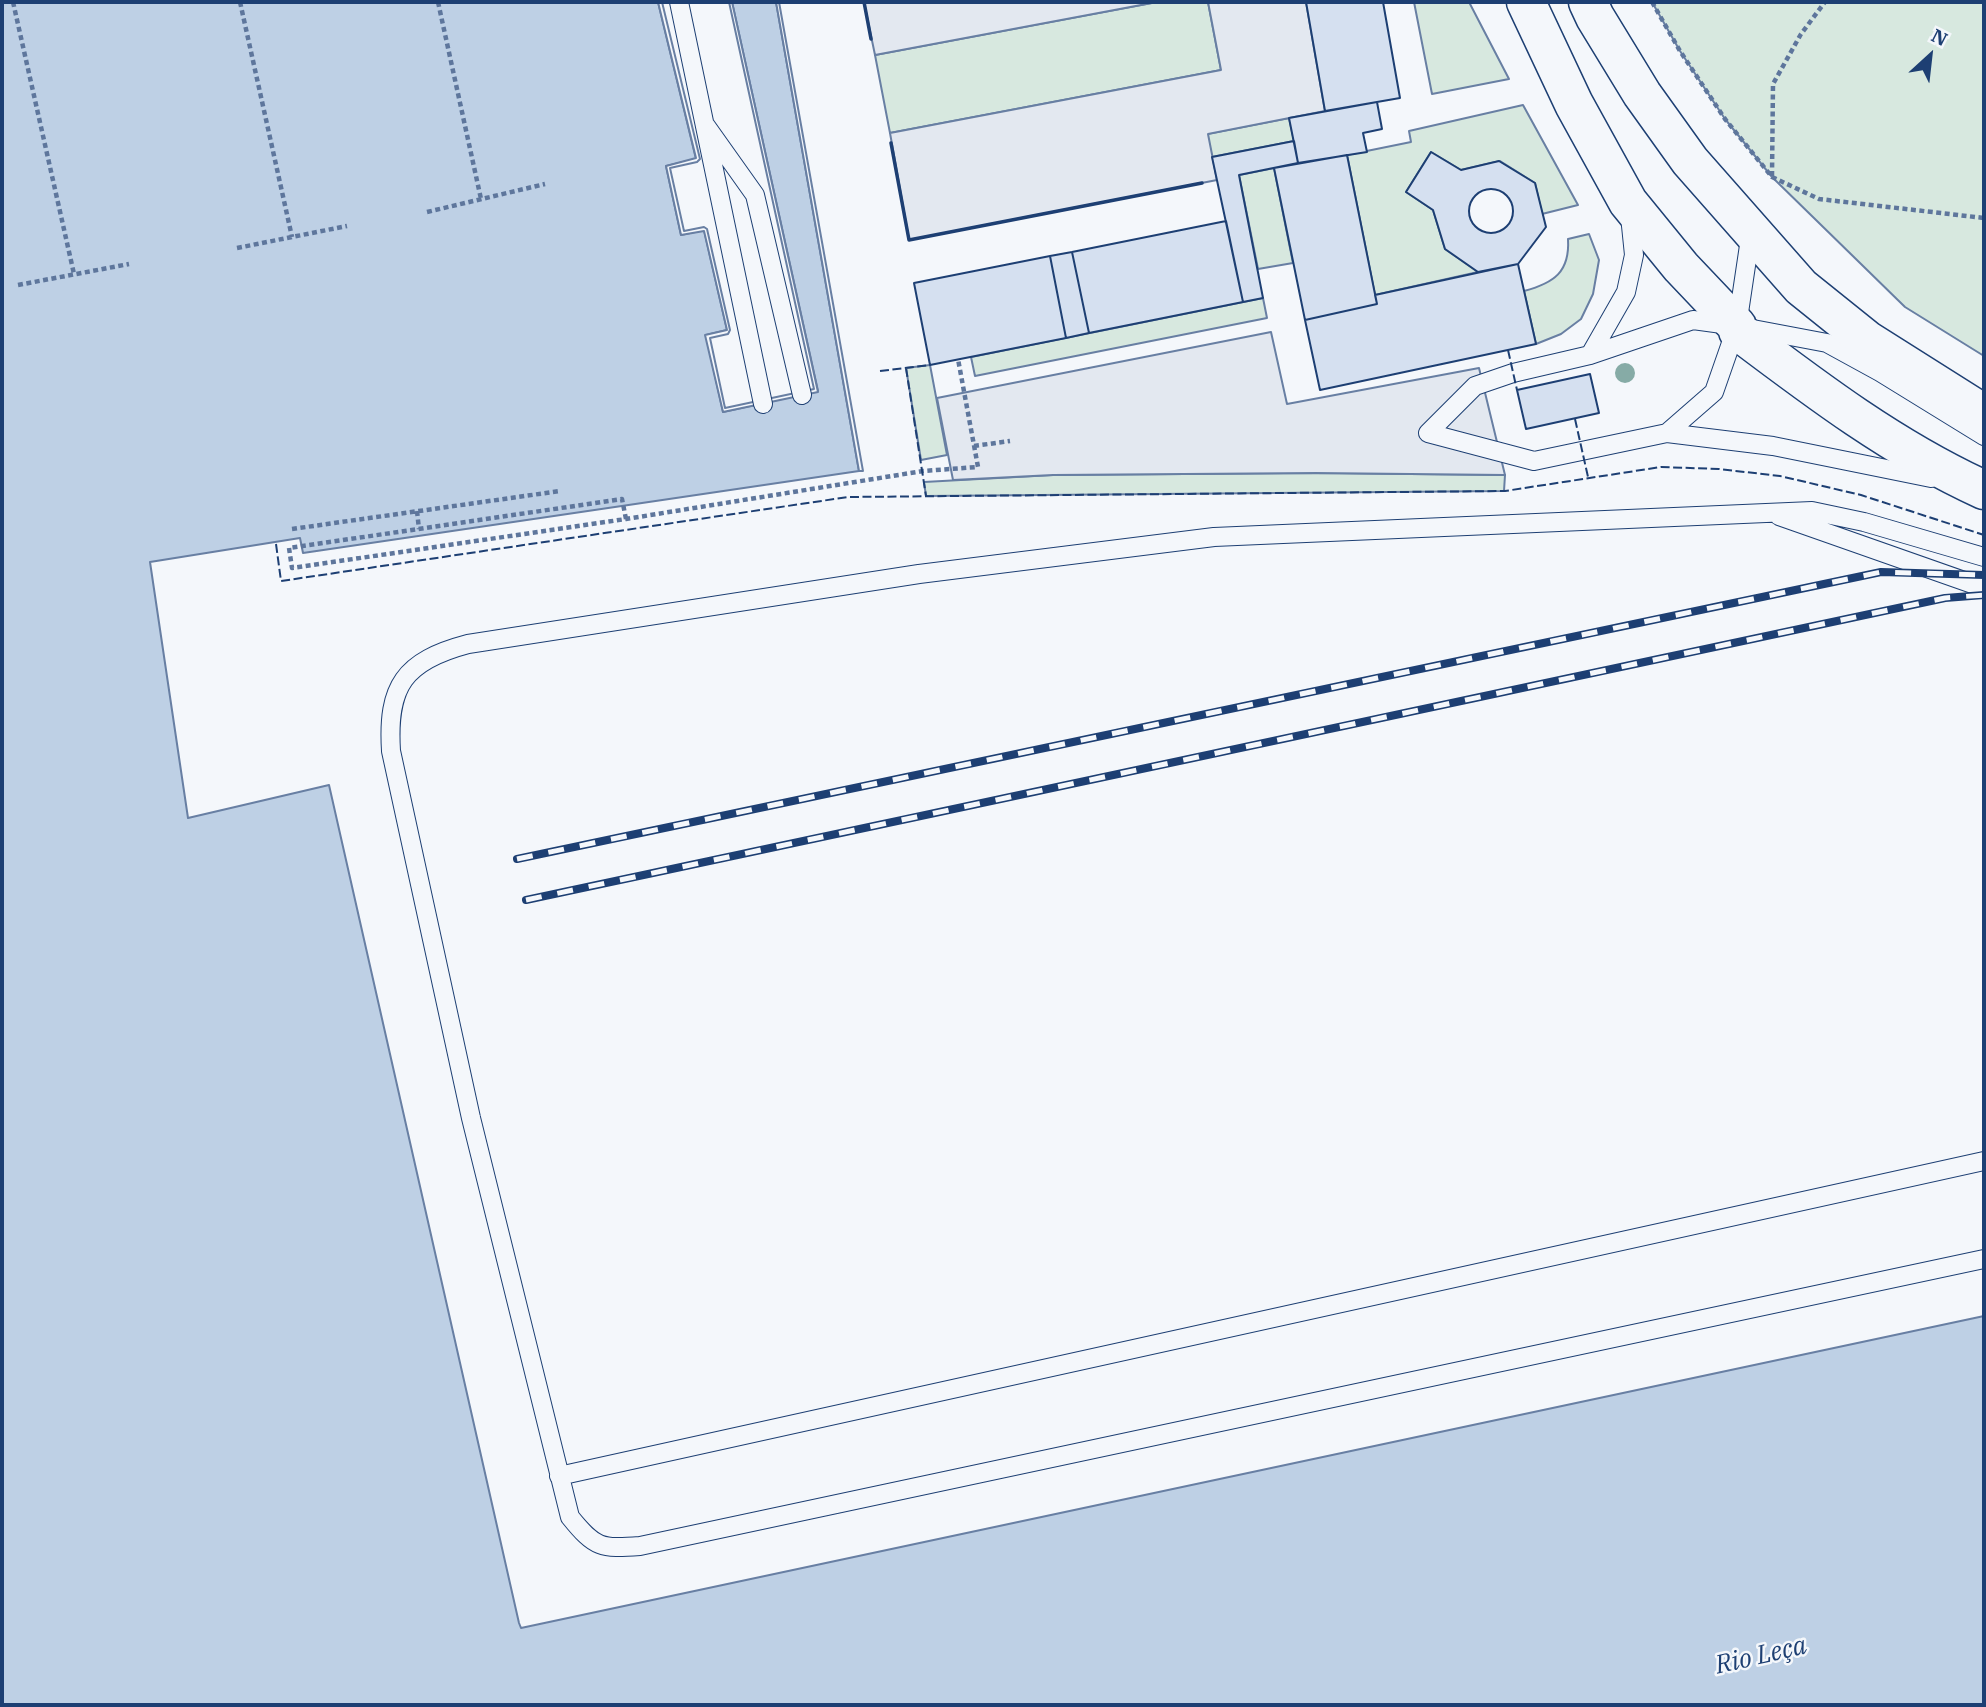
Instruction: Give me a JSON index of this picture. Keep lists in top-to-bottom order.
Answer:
{
  "water": ["Rio Leça"],
  "north": "top right"
}
